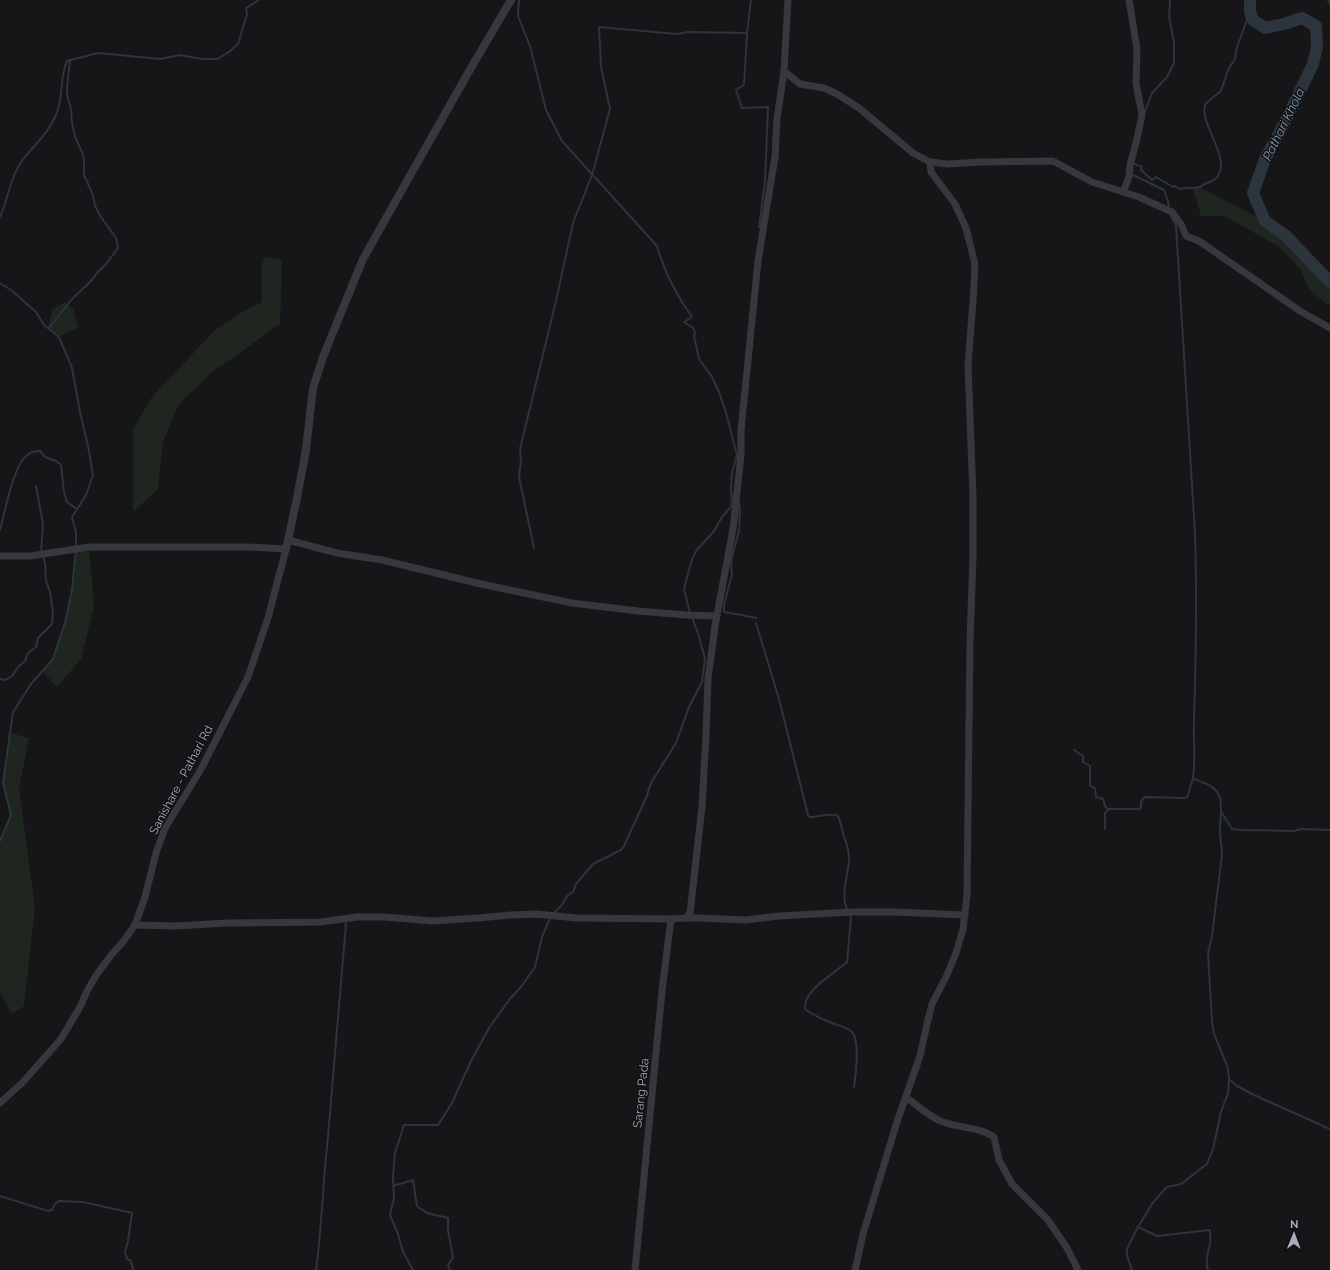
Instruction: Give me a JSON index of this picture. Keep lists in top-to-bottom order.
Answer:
{
  "streets": {
    "street": ["Sanishare - Pathari Rd", "Sarang Pada"]
  },
  "water": ["Pathari Khola"],
  "north": "top"
}
